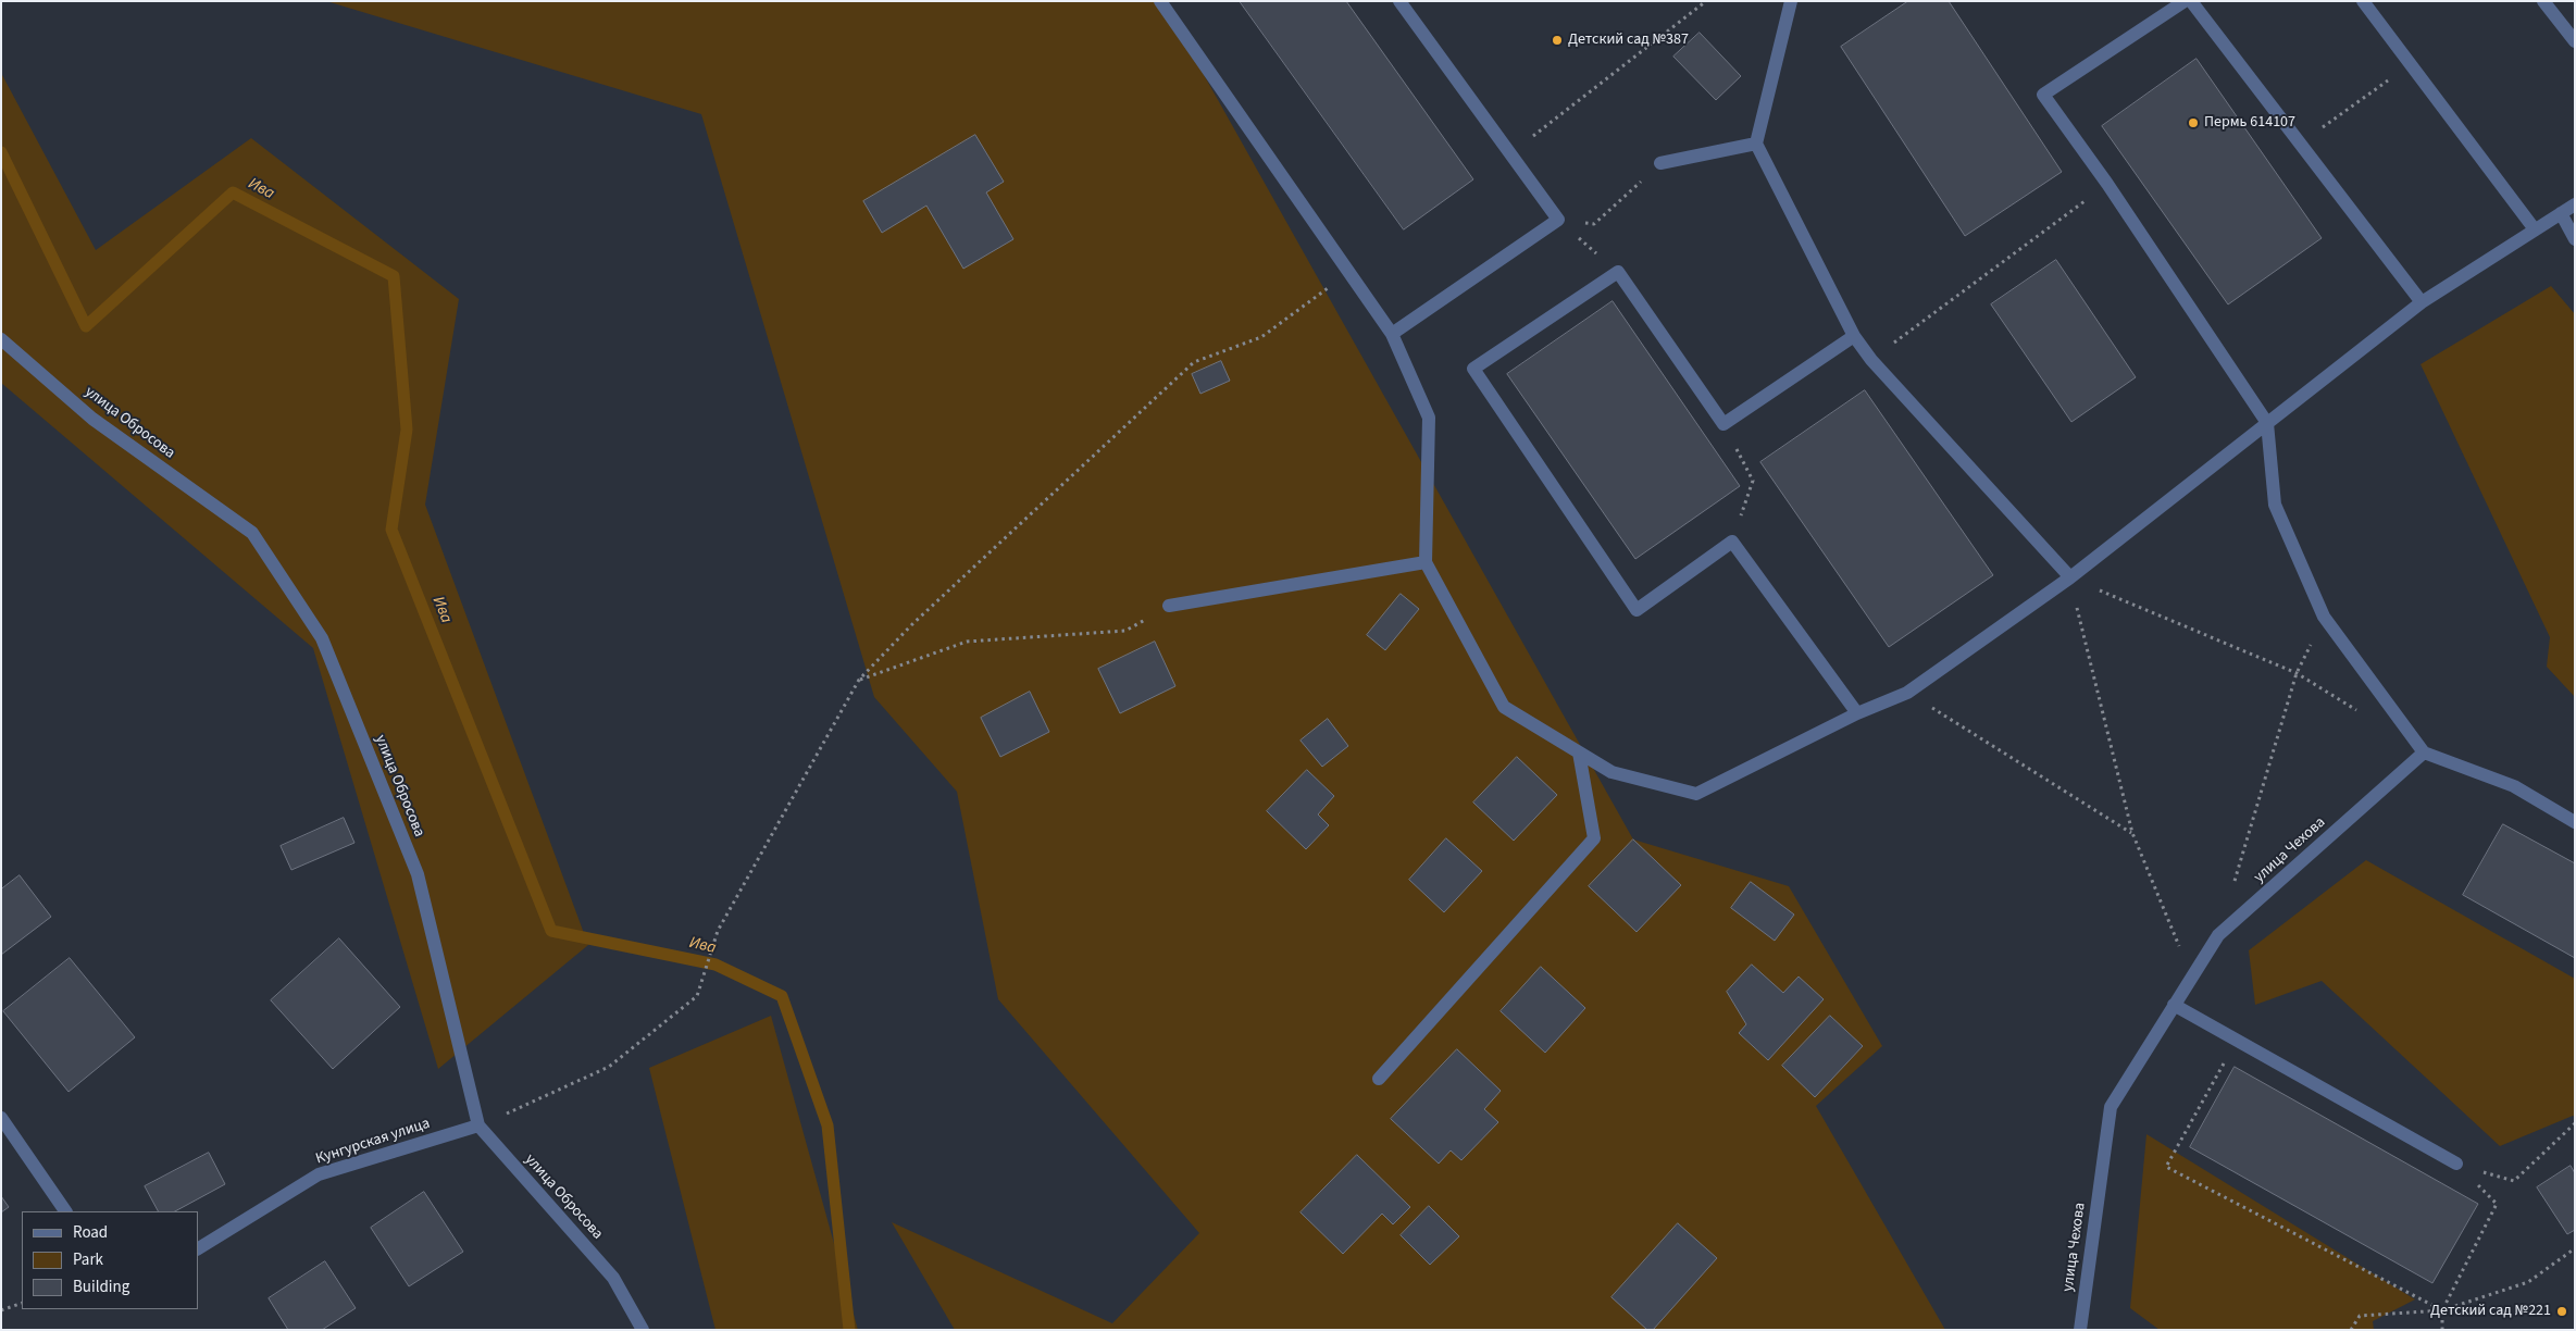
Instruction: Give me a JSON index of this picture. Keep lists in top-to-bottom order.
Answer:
{
  "streets": {
    "street": ["улица Обросова", "улица Чехова", "Кунгурская улица"]
  },
  "crossings": [
    ["улица Обросова", "Кунгурская улица"]
  ],
  "water": ["Ива"],
  "places": ["Детский сад №387", "Пермь 614107", "Детский сад №221"],
  "legend": ["Road", "Park", "Building"]
}
